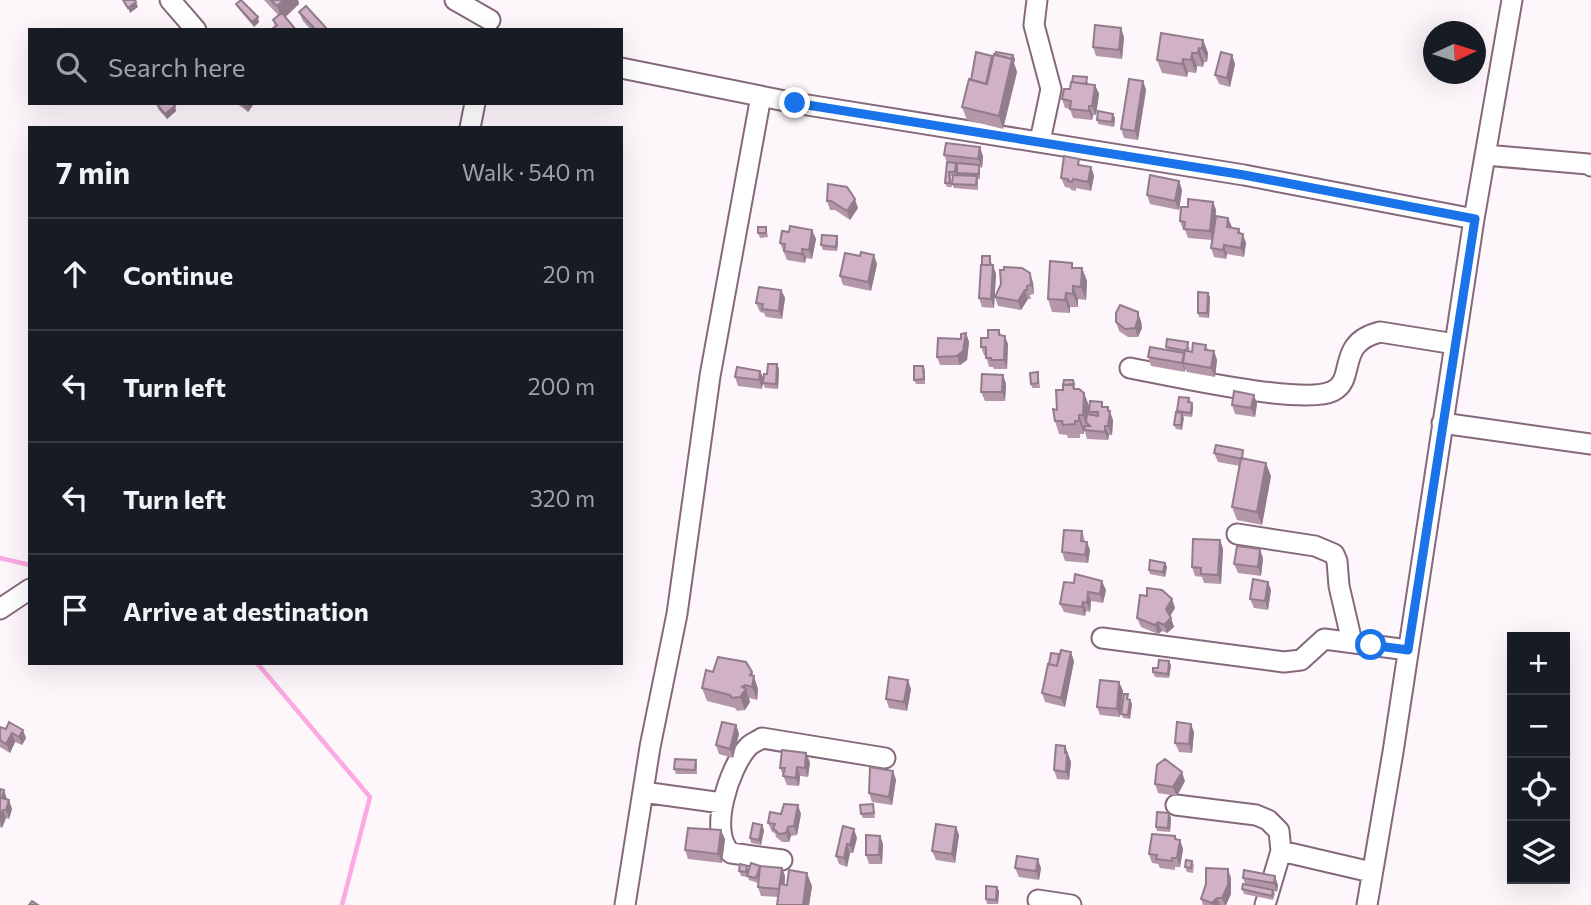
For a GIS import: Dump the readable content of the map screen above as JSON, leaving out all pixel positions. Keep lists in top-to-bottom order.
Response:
{
  "north": "right",
  "page": {
    "search": "Search here",
    "heading": ["7 min", "Walk · 540 m"],
    "list": [
      ["Continue", "20 m"],
      ["Turn left", "200 m"],
      ["Turn left", "320 m"],
      "Arrive at destination"
    ],
    "map_buttons": ["+", "−"]
  }
}
